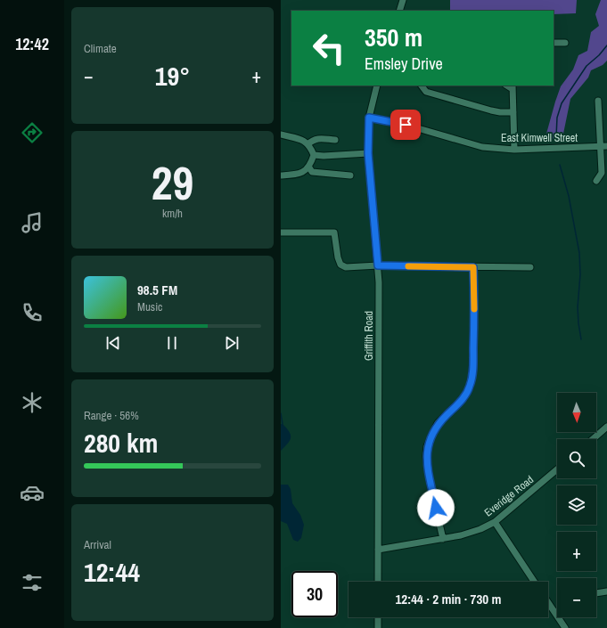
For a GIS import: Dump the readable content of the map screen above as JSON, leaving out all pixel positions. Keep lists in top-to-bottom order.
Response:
{
  "streets": {
    "street": ["East Kimwell Street", "Griffith Road", "Everidge Road"]
  },
  "crossings": [
    ["East Kimwell Street", "Griffith Road"],
    ["Griffith Road", "Everidge Road"]
  ],
  "north": "bottom",
  "page": {
    "tabs": "12:42",
    "tile": [
      "Climate",
      ["29", "km/h"],
      ["Range · 56%", "280 km"],
      ["Arrival", "12:44"]
    ],
    "turn": ["350 m", "Emsley Drive"],
    "heat": ["−", "19°", "+"],
    "song": ["98.5 FM", "Music"],
    "map_buttons": ["+", "−"],
    "limit": "30",
    "trip": "12:44 · 2 min · 730 m"
  }
}
